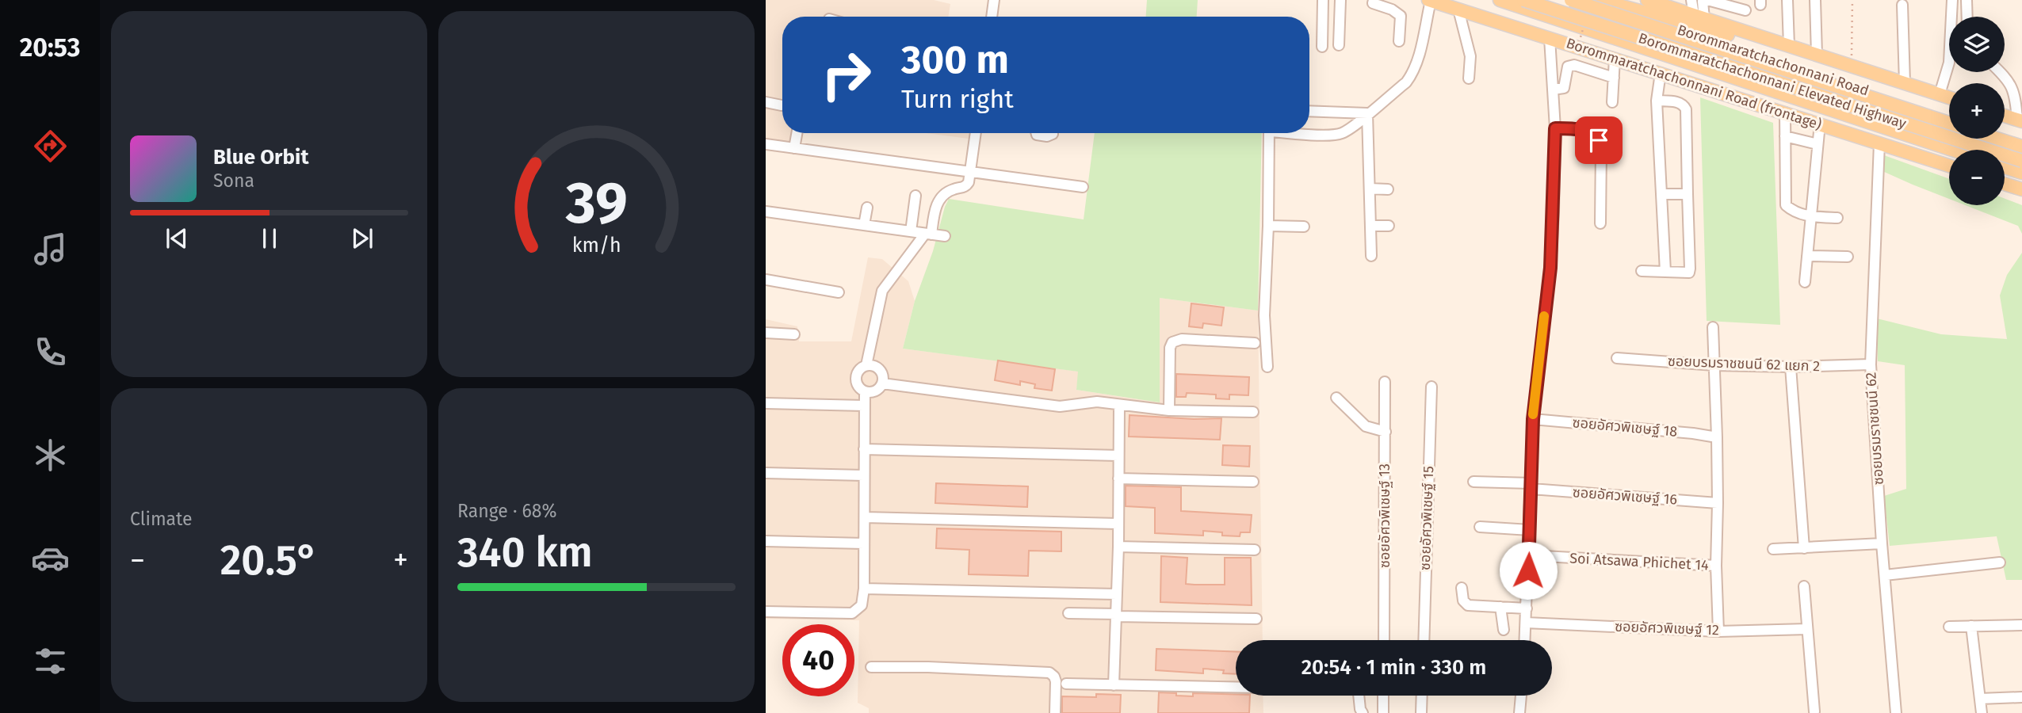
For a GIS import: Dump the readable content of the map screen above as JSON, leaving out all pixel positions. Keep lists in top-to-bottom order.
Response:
{
  "streets": {
    "main road": ["Borommaratchachonnani Road", "Borommaratchachonnani Elevated Highway", "Borommaratchachonnani Road (frontage)"],
    "street": [
      "ซอยบรมราชชนนี 62 แยก 2",
      "ซอยอัศวพิเชษฐ์ 18",
      "ซอยบรมราชชนนี 62",
      "ซอยอัศวพิเชษฐ์ 16",
      "ซอยอัศวพิเชษฐ์ 13",
      "ซอยอัศวพิเชษฐ์ 15",
      "Soi Atsawa Phichet 14",
      "ซอยอัศวพิเชษฐ์ 12"
    ]
  },
  "crossings": [
    ["Borommaratchachonnani Road (frontage)", "ซอยบรมราชชนนี 62"],
    ["ซอยบรมราชชนนี 62 แยก 2", "ซอยบรมราชชนนี 62"]
  ],
  "page": {
    "tabs": "20:53",
    "map_buttons": ["+", "−"],
    "turn": ["300 m", "Turn right"],
    "song": ["Blue Orbit", "Sona"],
    "tile": [
      "Climate",
      ["Range · 68%", "340 km"]
    ],
    "heat": ["−", "20.5°", "+"],
    "limit": "40",
    "trip": "20:54 · 1 min · 330 m",
    "gauge": ["39", "km/h"]
  }
}
